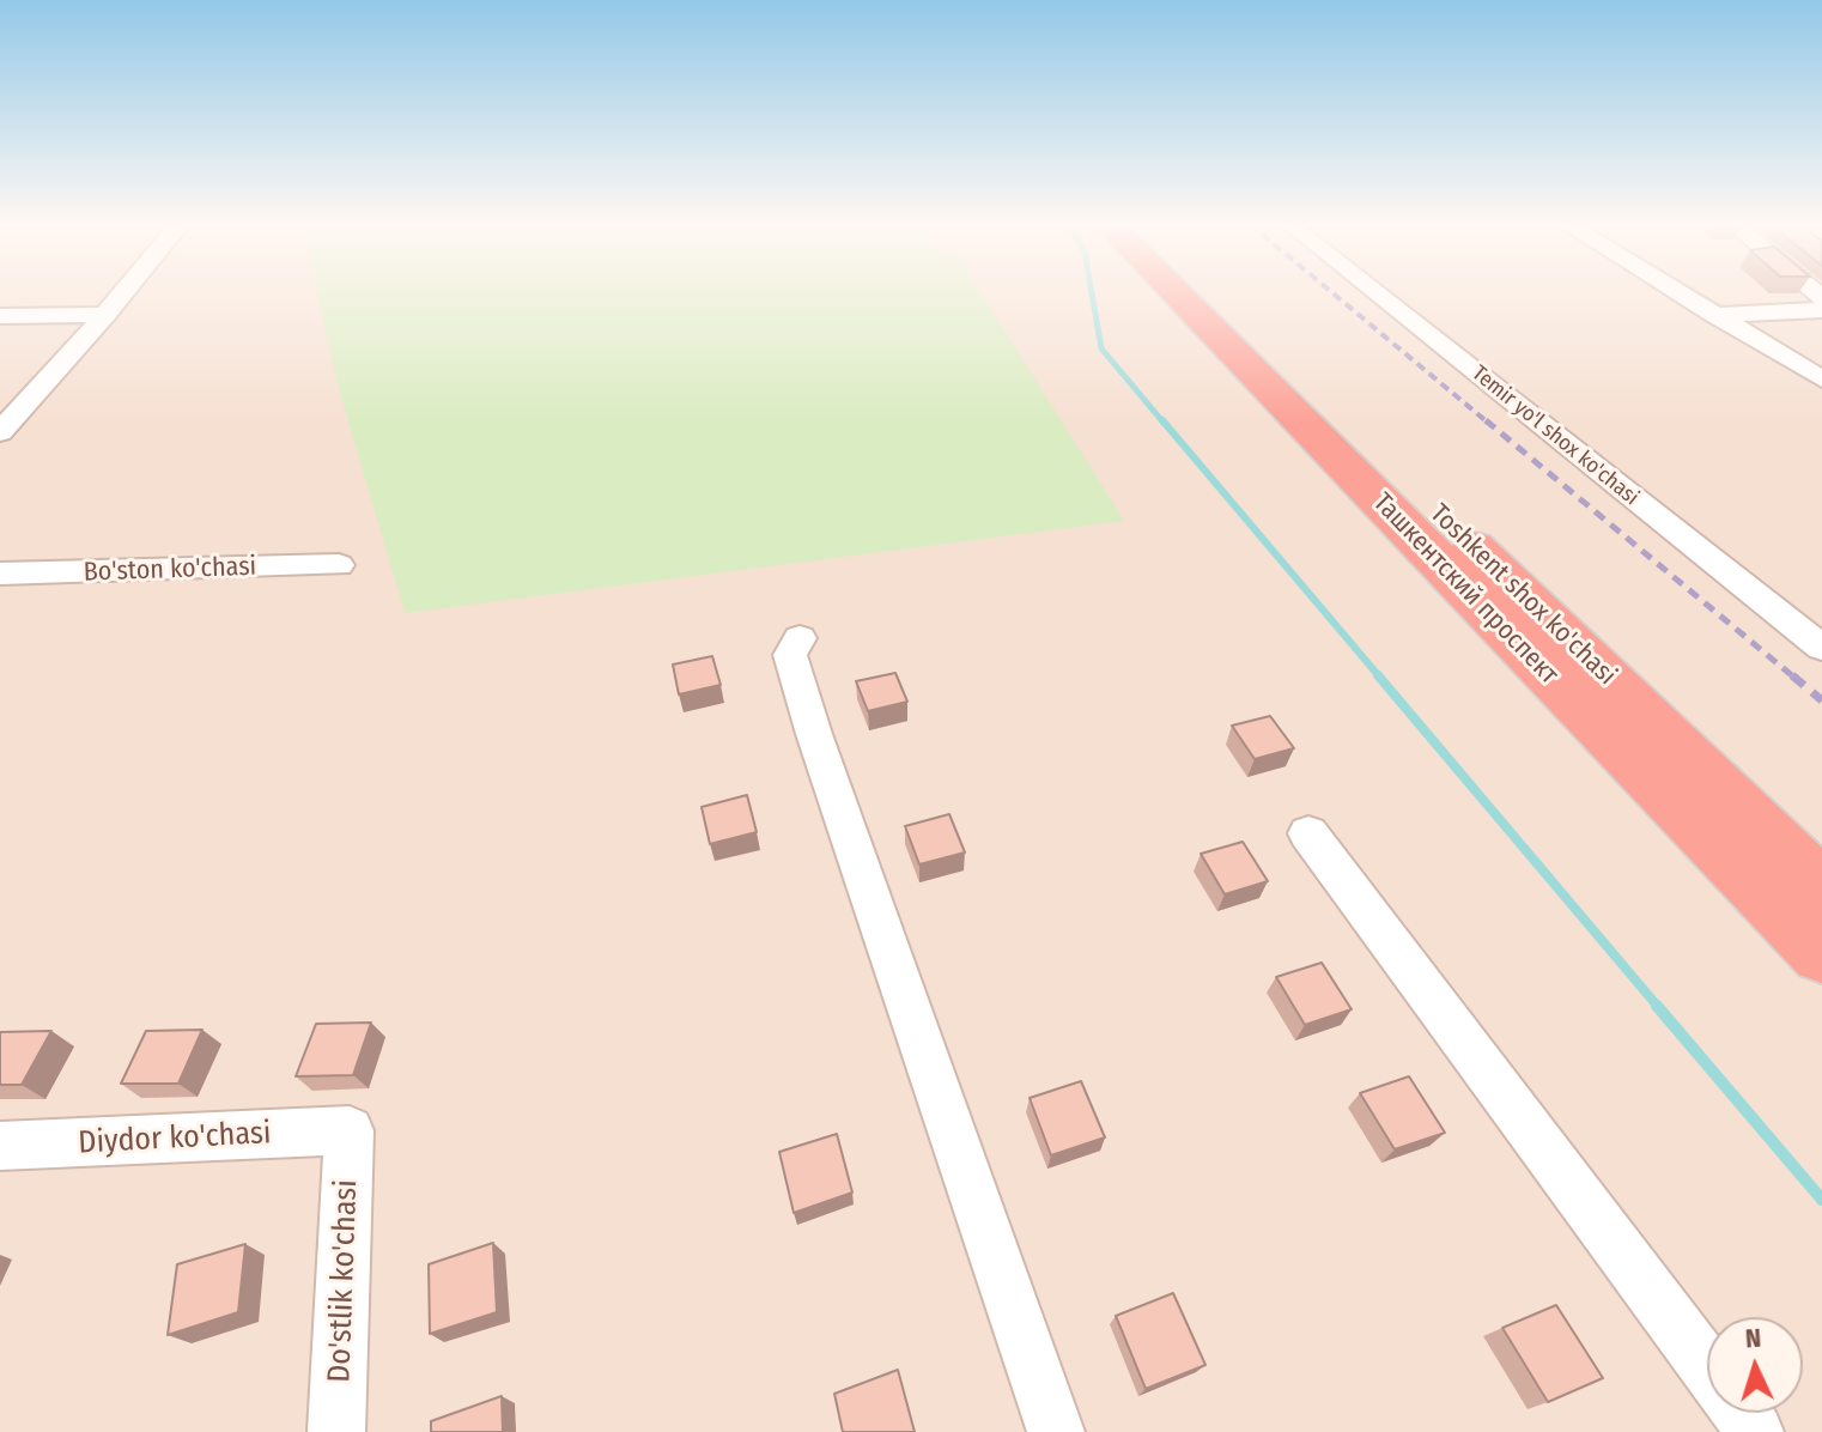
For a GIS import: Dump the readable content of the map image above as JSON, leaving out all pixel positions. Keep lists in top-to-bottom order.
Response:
{
  "streets": {
    "highway": ["Ташкентский проспект", "Toshkent shox ko'chasi"],
    "street": [
      "Temir yo'l shox ko'chasi",
      "Bo'ston ko'chasi",
      "Diydor ko'chasi",
      "Do'stlik ko'chasi"
    ]
  },
  "crossings": [
    ["Diydor ko'chasi", "Do'stlik ko'chasi"]
  ],
  "north": "top"
}
